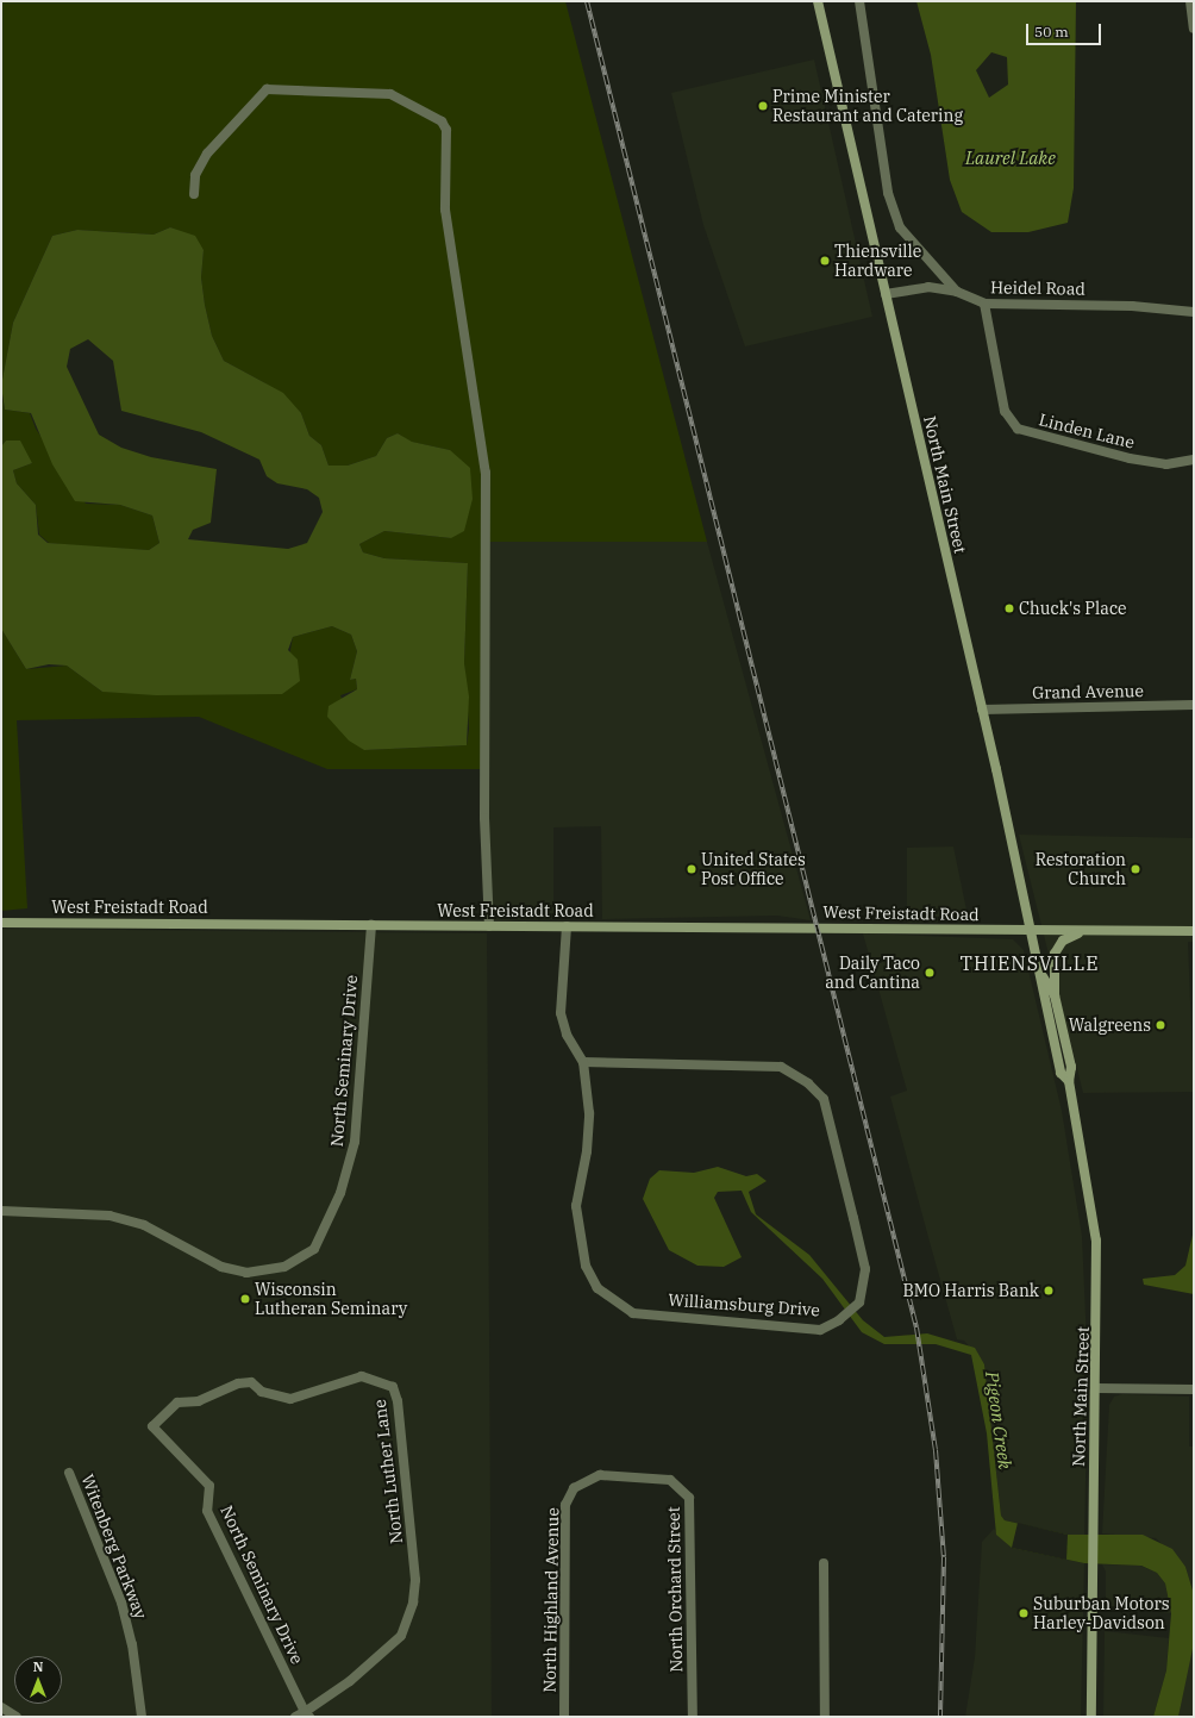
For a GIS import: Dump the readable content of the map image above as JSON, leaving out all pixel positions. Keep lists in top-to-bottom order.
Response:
{
  "streets": {
    "main road": ["North Main Street", "West Freistadt Road"],
    "street": [
      "Heidel Road",
      "Linden Lane",
      "Grand Avenue",
      "North Seminary Drive",
      "Williamsburg Drive",
      "North Luther Lane",
      "Witenberg Parkway",
      "North Orchard Street",
      "North Highland Avenue"
    ]
  },
  "crossings": [
    ["Heidel Road", "Linden Lane"],
    ["Heidel Road", "North Main Street"],
    ["North Main Street", "Grand Avenue"],
    ["North Main Street", "West Freistadt Road"],
    ["West Freistadt Road", "North Seminary Drive"],
    ["West Freistadt Road", "Williamsburg Drive"],
    ["North Seminary Drive", "North Luther Lane"],
    ["North Orchard Street", "North Highland Avenue"]
  ],
  "districts": ["THIENSVILLE"],
  "water": ["Laurel Lake", "Pigeon Creek"],
  "places": [
    "Prime Minister Restaurant and Catering",
    "Thiensville Hardware",
    "Chuck's Place",
    "United States Post Office",
    "Restoration Church",
    "Daily Taco and Cantina",
    "Walgreens",
    "BMO Harris Bank",
    "Wisconsin Lutheran Seminary",
    "Suburban Motors Harley-Davidson"
  ],
  "scale_bar": "50 m",
  "north": "top"
}
